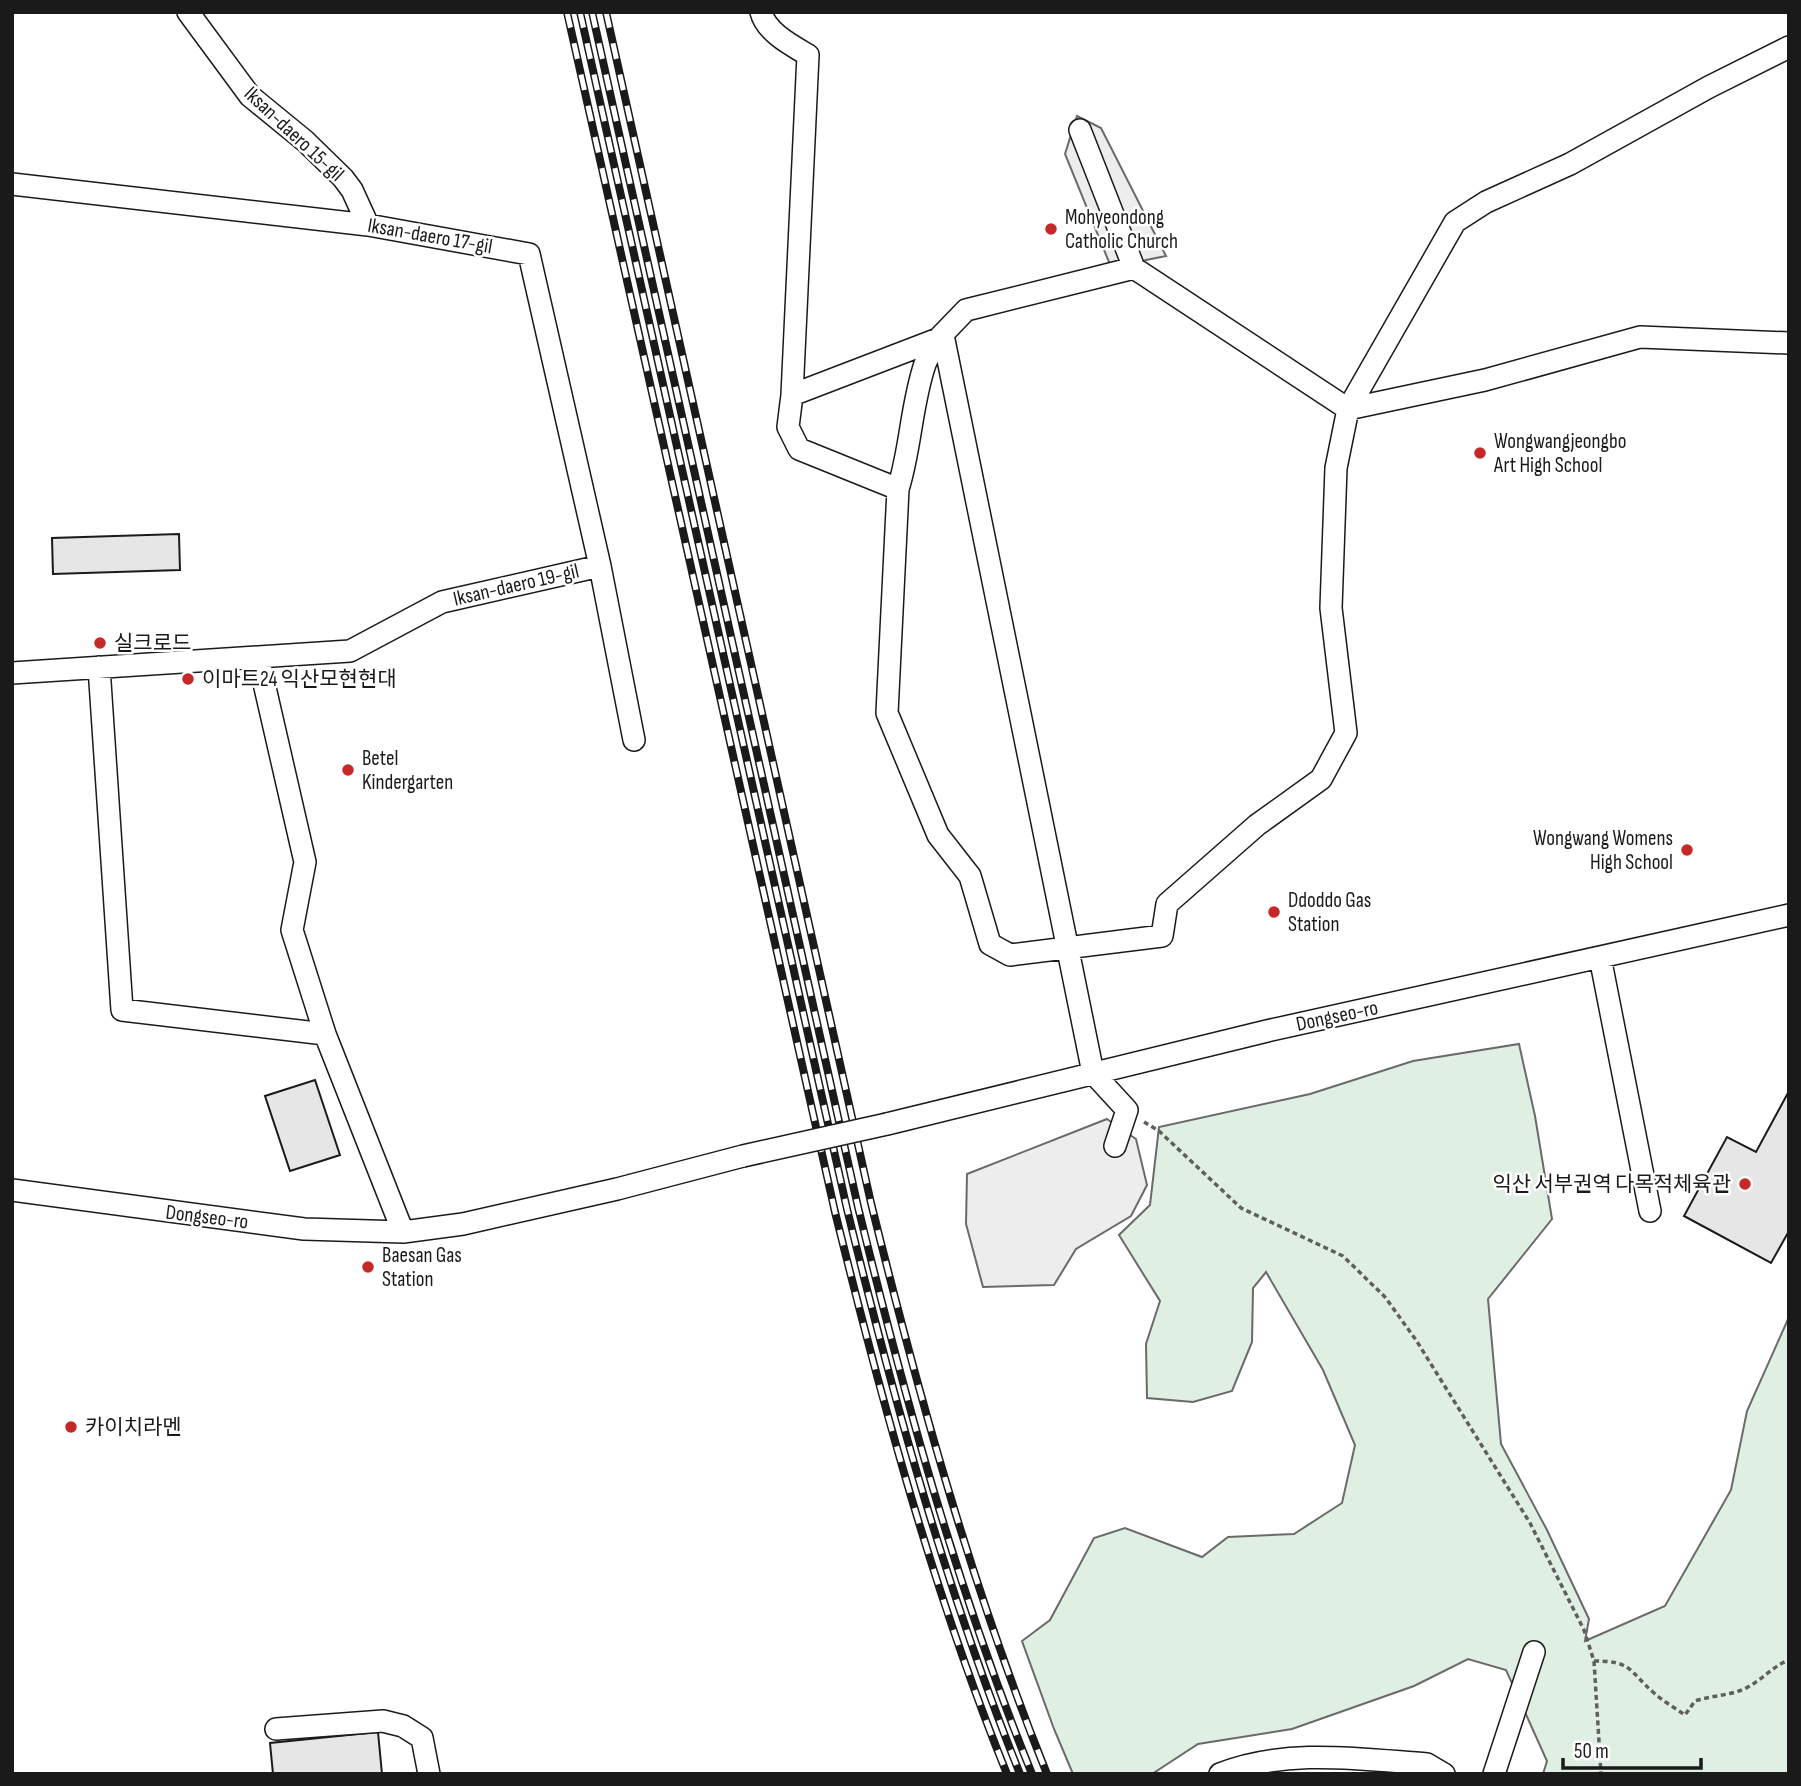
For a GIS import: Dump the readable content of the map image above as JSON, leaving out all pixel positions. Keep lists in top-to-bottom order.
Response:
{
  "streets": {
    "street": [
      "Iksan-daero 15-gil",
      "Iksan-daero 17-gil",
      "Iksan-daero 19-gil",
      "Dongseo-ro"
    ]
  },
  "crossings": [
    ["Iksan-daero 15-gil", "Iksan-daero 17-gil"],
    ["Iksan-daero 17-gil", "Iksan-daero 19-gil"]
  ],
  "places": [
    "Mohyeondong Catholic Church",
    "Wongwangjeongbo Art High School",
    "실크로드",
    "이마트24 익산모현현대",
    "Betel Kindergarten",
    "Wongwang Womens High School",
    "Ddoddo Gas Station",
    "익산 서부권역 다목적체육관",
    "Baesan Gas Station",
    "카이치라멘"
  ],
  "scale_bar": "50 m"
}
